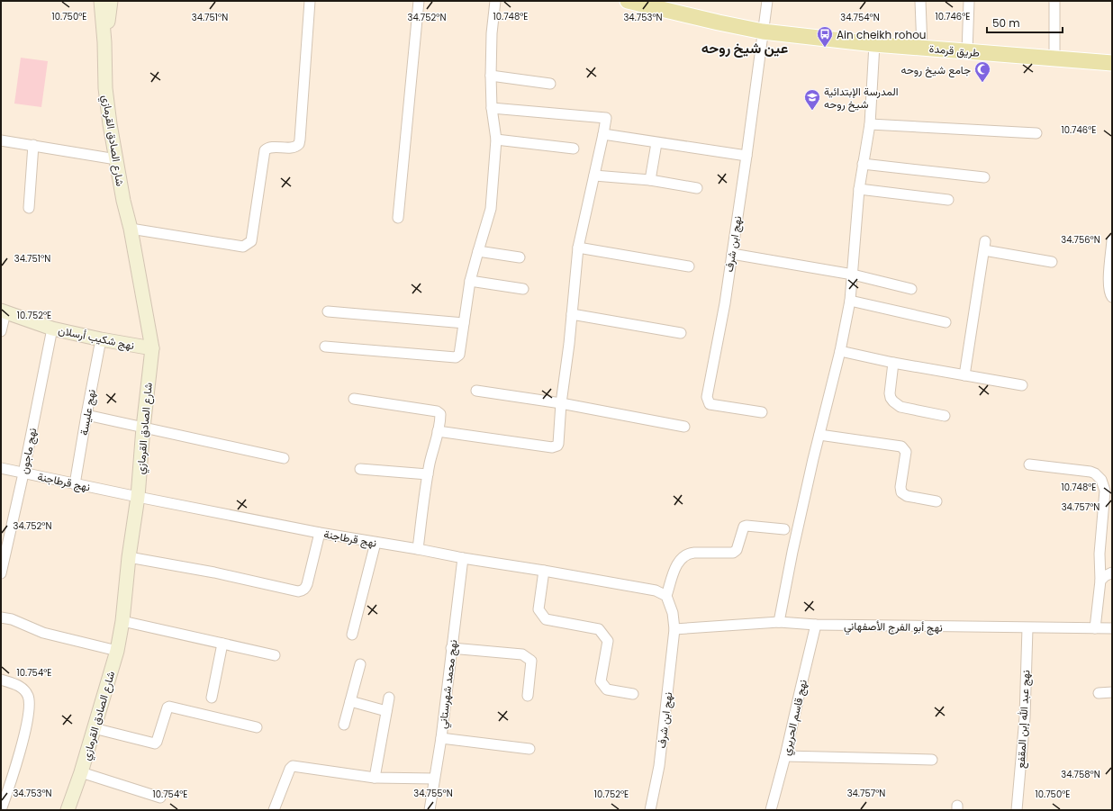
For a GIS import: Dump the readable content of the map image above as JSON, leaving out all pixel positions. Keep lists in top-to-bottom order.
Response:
{
  "streets": {
    "main road": ["طريق قرمدة", "شارع الصادق القرمازي", "نهج شكيب أرسلان"],
    "street": [
      "نهج ابن شرف",
      "نهج عليسة",
      "نهج ماجون",
      "نهج قرطاجنة",
      "نهج أبو الفرج الأصفهاني",
      "نهج محمد شهرستاني",
      "نهج قاسم الحريري",
      "نهج عبد الله إبن المقفع"
    ]
  },
  "crossings": [
    ["طريق قرمدة", "نهج ابن شرف"],
    ["شارع الصادق القرمازي", "نهج شكيب أرسلان"],
    ["شارع الصادق القرمازي", "نهج قرطاجنة"],
    ["نهج ابن شرف", "نهج أبو الفرج الأصفهاني"],
    ["نهج شكيب أرسلان", "نهج عليسة"],
    ["نهج شكيب أرسلان", "نهج ماجون"],
    ["نهج عليسة", "نهج قرطاجنة"],
    ["نهج ماجون", "نهج قرطاجنة"],
    ["نهج قرطاجنة", "نهج محمد شهرستاني"],
    ["نهج أبو الفرج الأصفهاني", "نهج قاسم الحريري"],
    ["نهج أبو الفرج الأصفهاني", "نهج عبد الله إبن المقفع"]
  ],
  "districts": ["عين شيخ روحه"],
  "places": {
    "bus stop": ["Ain cheikh rohou"],
    "mosque": ["جامع شيخ روحه"],
    "school or university": ["المدرسة الإبتدائية شيخ روحه"]
  },
  "scale_bar": "50 m",
  "coordinates": [
    "10.750°E",
    "10.748°E",
    "10.746°E",
    "34.753°N",
    "34.751°N",
    "34.752°N",
    "34.754°N",
    "34.756°N",
    "10.752°E",
    "34.757°N",
    "10.754°E",
    "34.758°N",
    "34.755°N"
  ]
}
